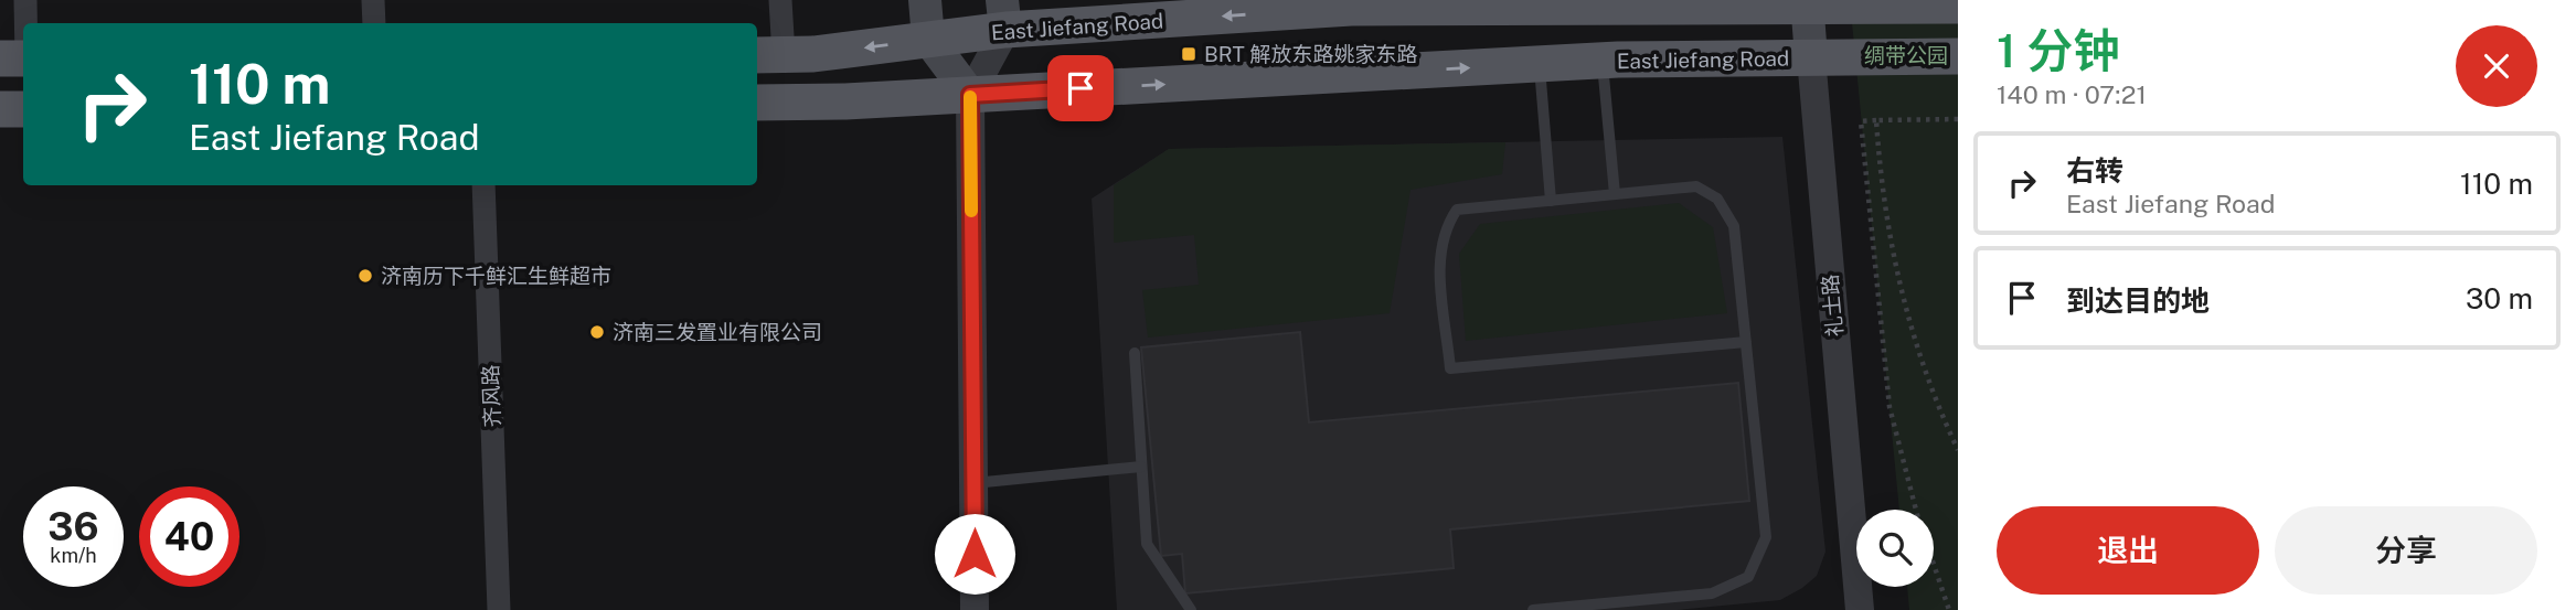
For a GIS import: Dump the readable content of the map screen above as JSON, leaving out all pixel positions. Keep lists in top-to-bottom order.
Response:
{
  "streets": {
    "main road": ["East Jiefang Road", "礼士路"],
    "street": ["齐风路"]
  },
  "crossings": [
    ["East Jiefang Road", "礼士路"]
  ],
  "parks": ["绸带公园"],
  "places": {
    "transit": ["BRT 解放东路姚家东路"],
    "other": ["济南历下千鲜汇生鲜超市", "济南三发置业有限公司"]
  },
  "page": {
    "heading": ["1 分钟", "140 m · 07:21"],
    "turn": ["110 m", "East Jiefang Road"],
    "list": [
      {
        "name": "右转",
        "note": "East Jiefang Road",
        "value": "110 m"
      },
      {
        "name": "到达目的地",
        "value": "30 m"
      }
    ],
    "speed": "36 km/h",
    "limit": "40",
    "buttons": ["退出", "分享"]
  }
}
